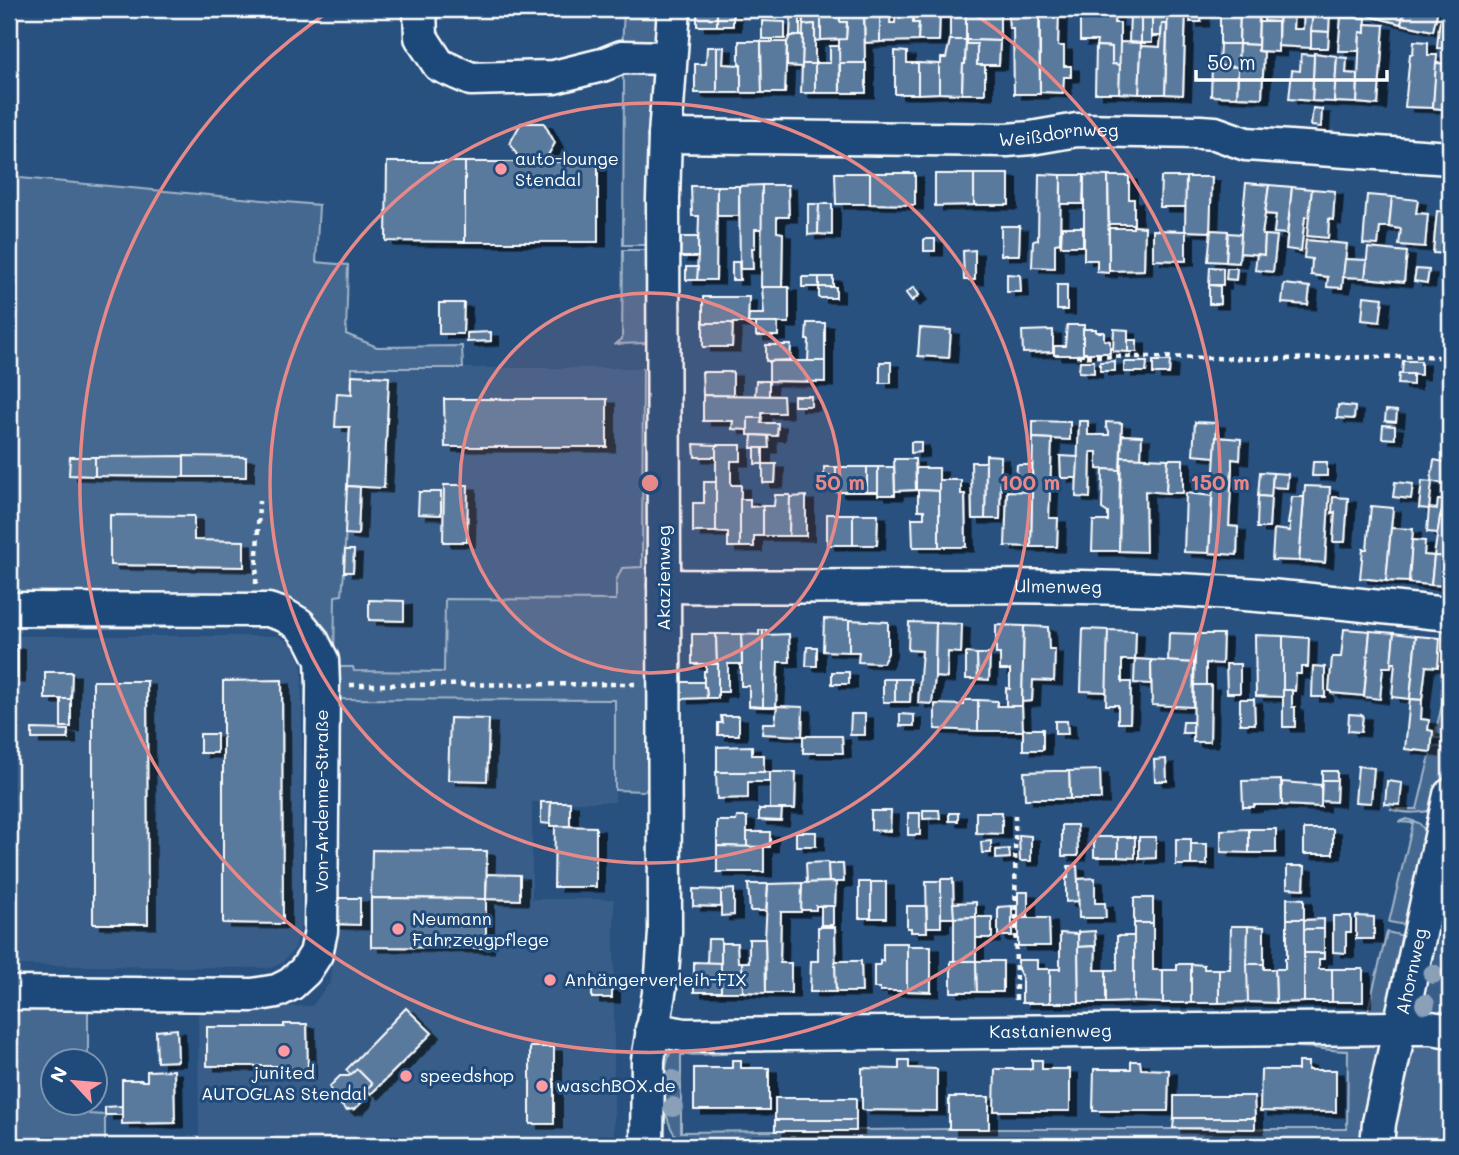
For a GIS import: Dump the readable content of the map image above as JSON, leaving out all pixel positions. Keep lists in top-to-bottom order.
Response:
{
  "streets": {
    "street": [
      "Weißdornweg",
      "Akazienweg",
      "Ulmenweg",
      "Von-Ardenne-Straße",
      "Ahornweg",
      "Kastanienweg"
    ]
  },
  "crossings": [
    ["Weißdornweg", "Akazienweg"],
    ["Akazienweg", "Ulmenweg"],
    ["Akazienweg", "Kastanienweg"],
    ["Ahornweg", "Kastanienweg"]
  ],
  "places": [
    "auto-lounge Stendal",
    "Neumann Fahrzeugpflege",
    "Anhängerverleih-FIX",
    "junited AUTOGLAS Stendal",
    "speedshop",
    "waschBOX.de"
  ],
  "scale_bar": "50 m",
  "north": "top left",
  "rings": ["50 m", "100 m", "150 m"]
}
